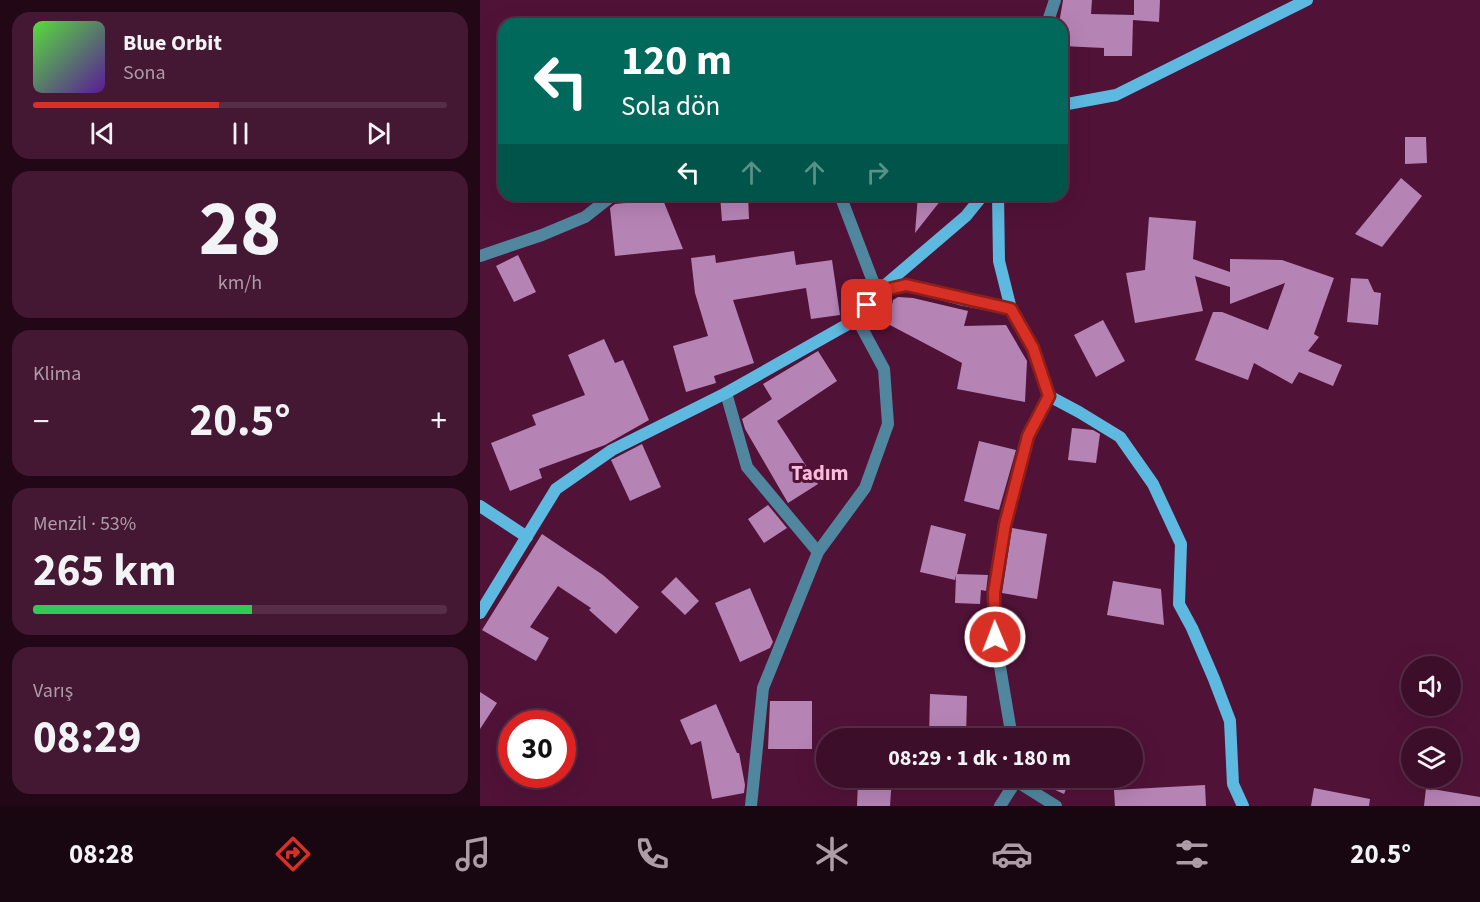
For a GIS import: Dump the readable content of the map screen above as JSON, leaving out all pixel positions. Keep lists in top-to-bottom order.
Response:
{
  "districts": ["Tadım"],
  "page": {
    "turn": ["120 m", "Sola dön"],
    "song": ["Blue Orbit", "Sona"],
    "tile": [
      ["28", "km/h"],
      "Klima",
      ["Menzil · 53%", "265 km"],
      ["Varış", "08:29"]
    ],
    "heat": ["−", "20.5°", "+"],
    "limit": "30",
    "trip": "08:29 · 1 dk · 180 m",
    "tabs": ["08:28", "20.5°"]
  }
}
